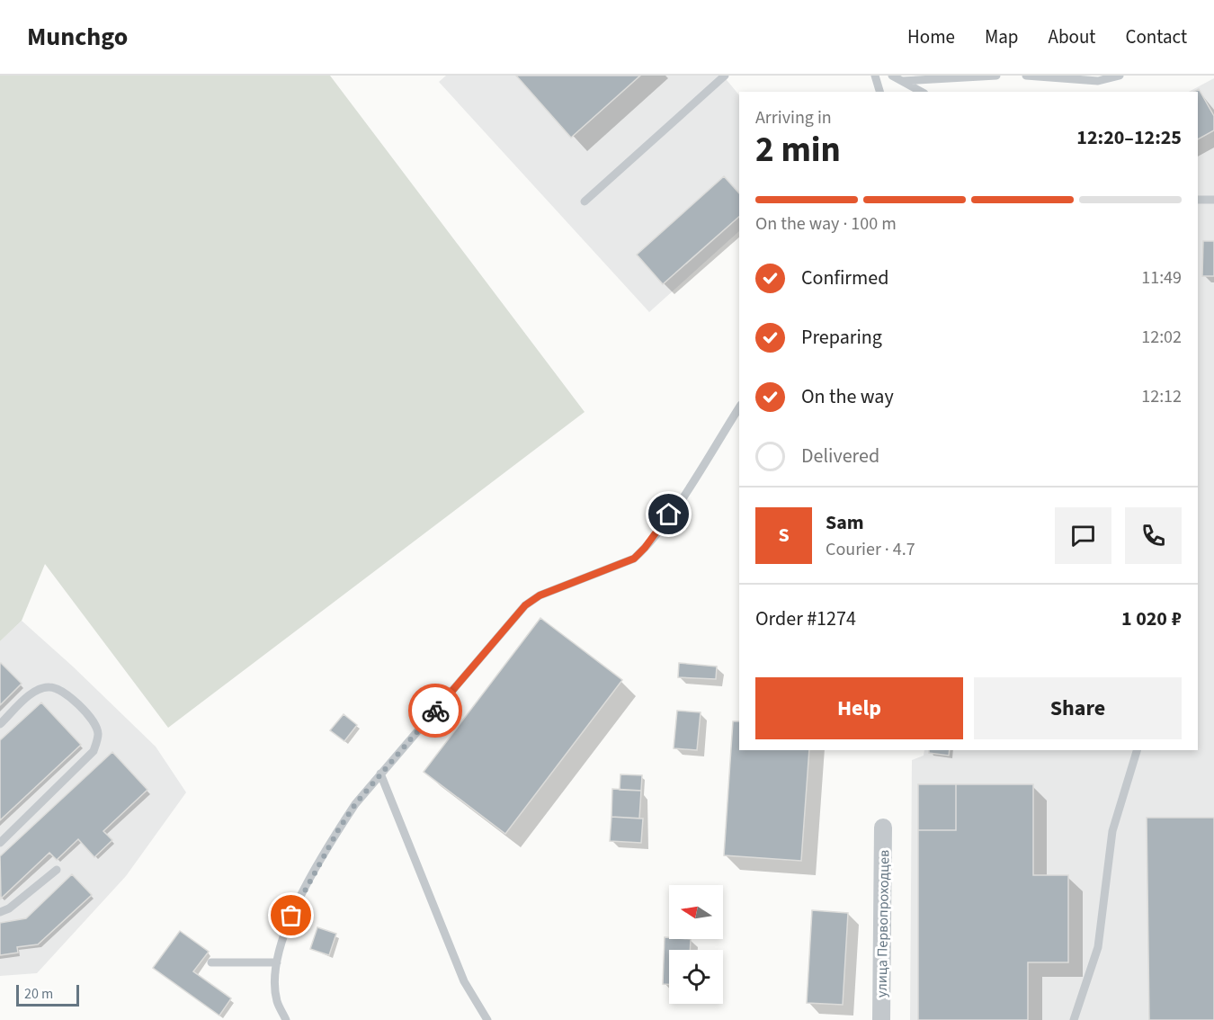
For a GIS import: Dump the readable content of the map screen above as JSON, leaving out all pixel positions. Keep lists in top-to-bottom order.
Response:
{
  "streets": {
    "street": ["улица Первопроходцев"]
  },
  "scale_bar": "20 m",
  "north": "left",
  "page": {
    "header": "Munchgo",
    "nav": [
      "Home",
      "Map",
      "About",
      "Contact"
    ],
    "heading": ["2 min", "Arriving in", "12:20–12:25"],
    "panel": [
      "Sam",
      "Courier · 4.7",
      "Order #1274",
      "1 020 ₽"
    ],
    "bar": "On the way · 100 m",
    "list": [
      ["Confirmed", "11:49"],
      ["Preparing", "12:02"],
      ["On the way", "12:12"],
      "Delivered"
    ],
    "round": "S",
    "buttons": ["Help", "Share"],
    "scale": "20 m"
  }
}
